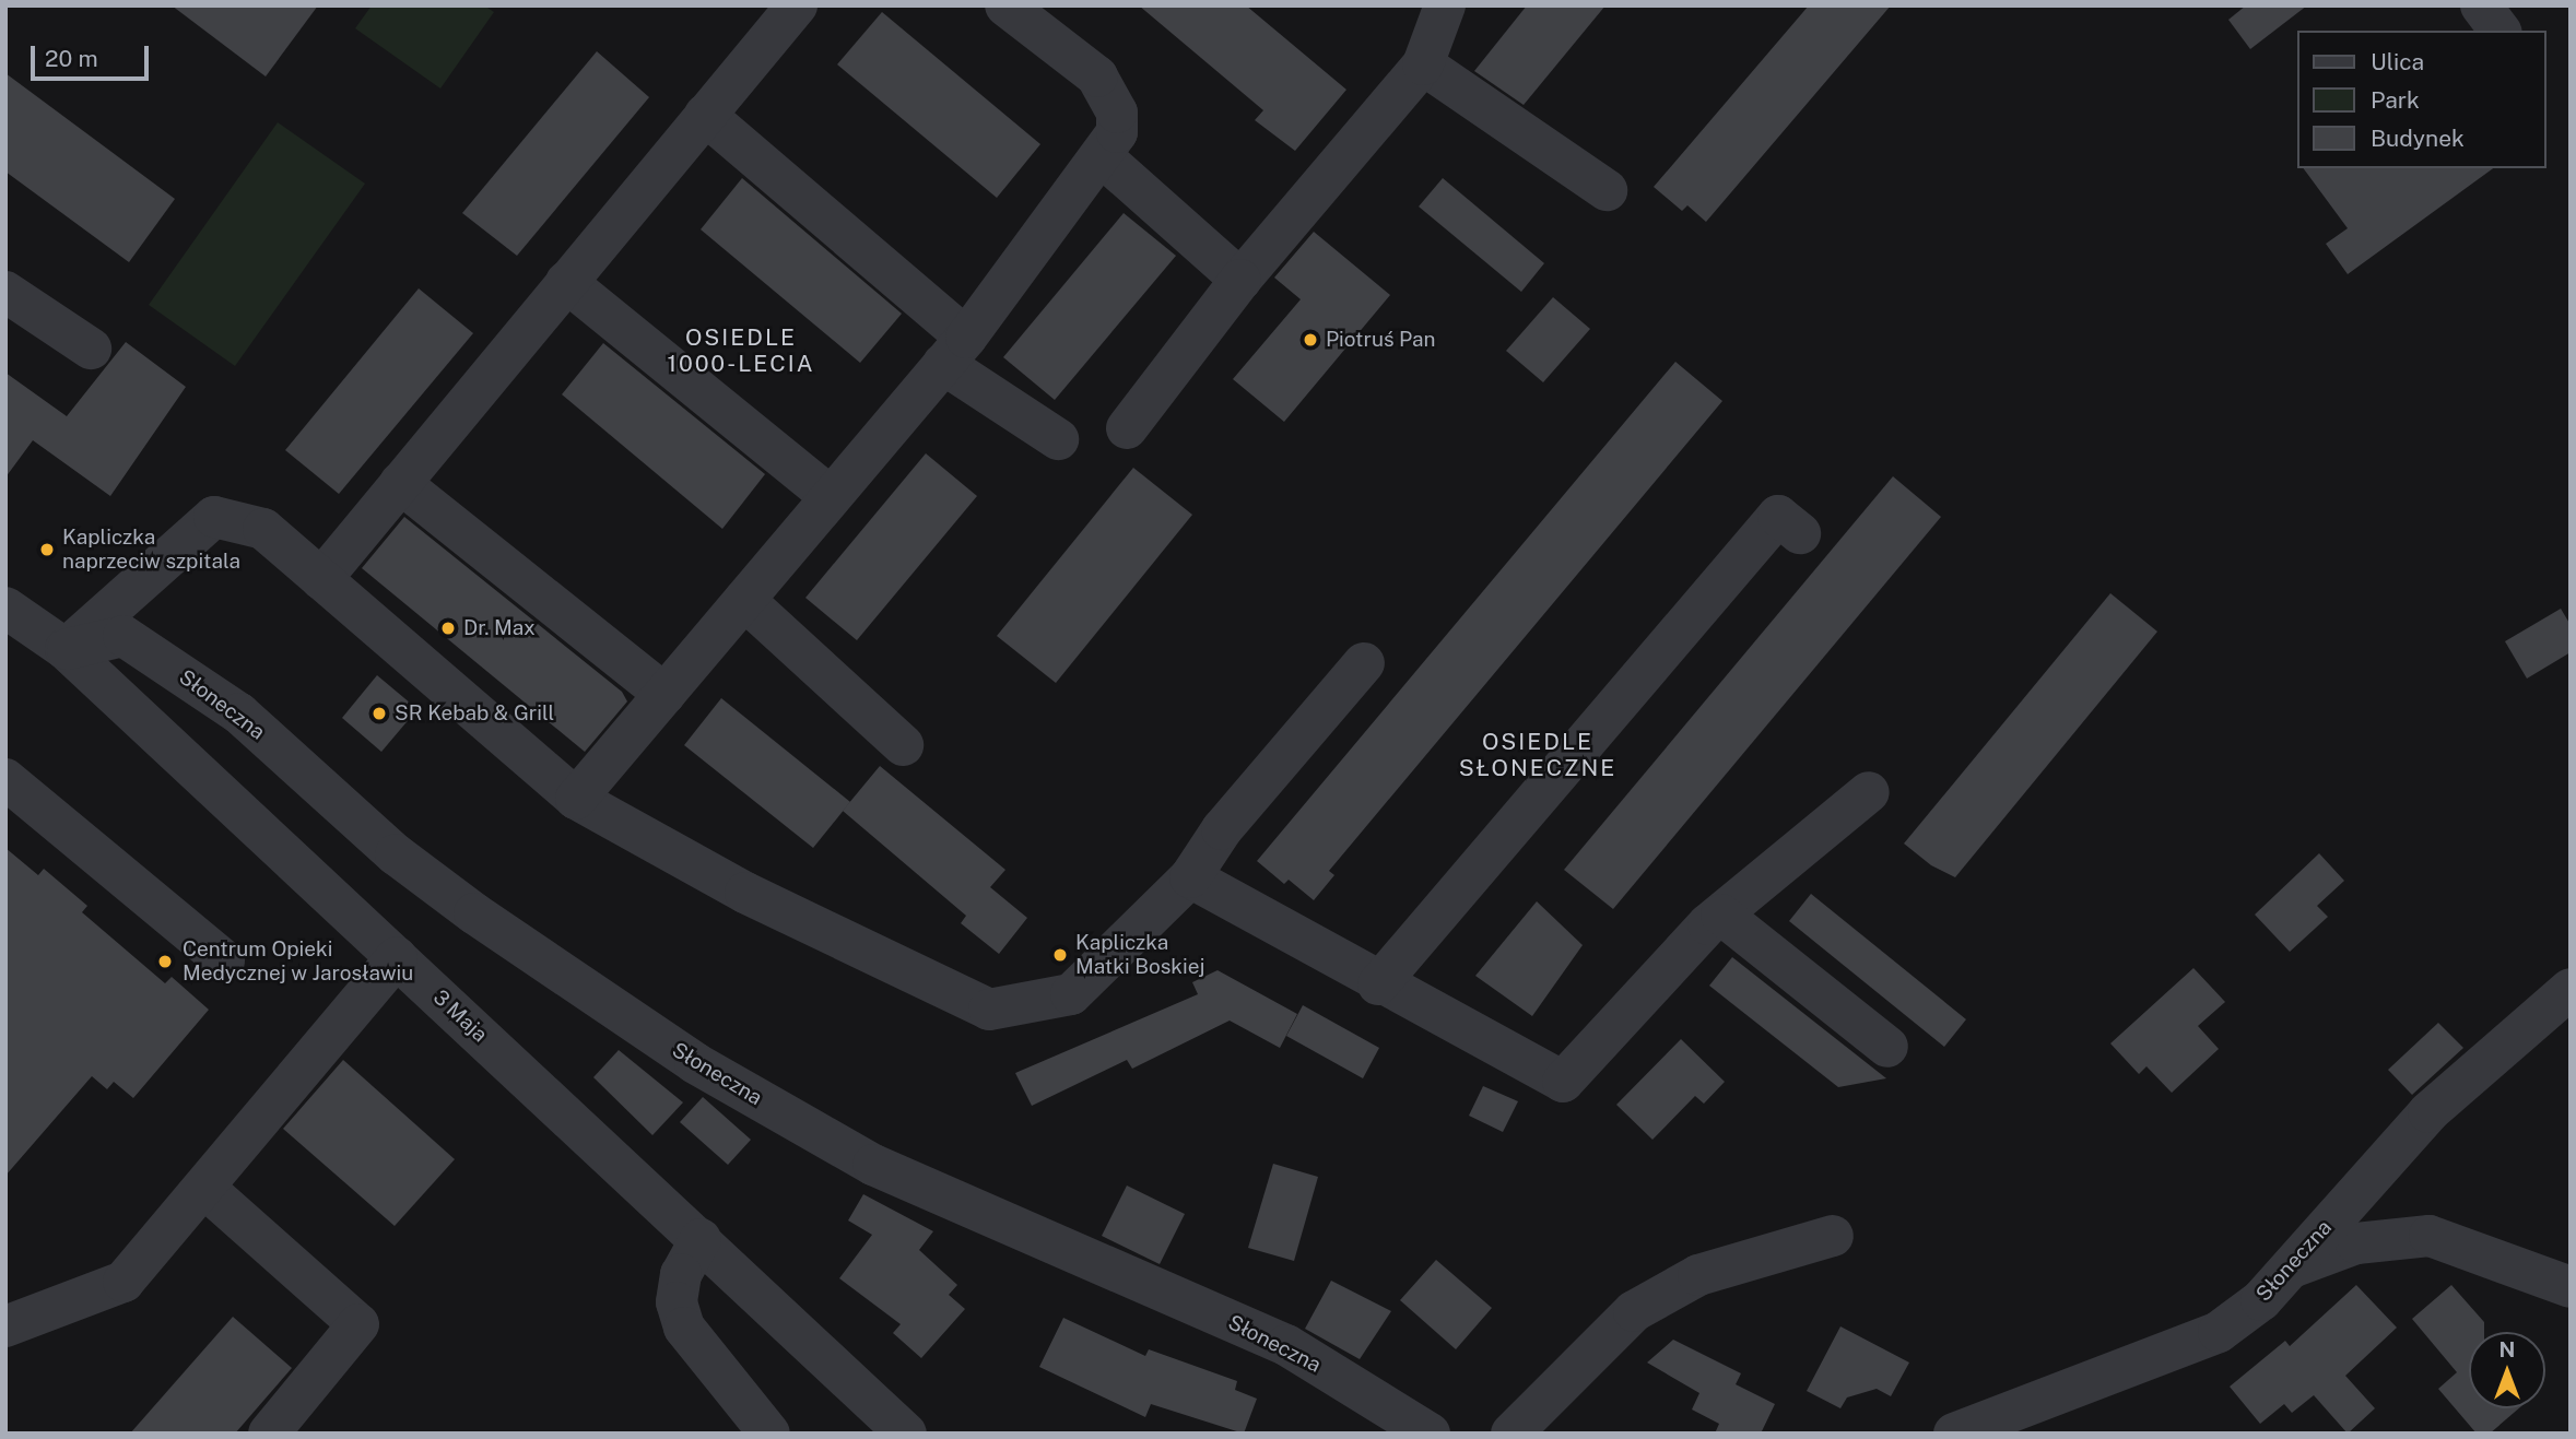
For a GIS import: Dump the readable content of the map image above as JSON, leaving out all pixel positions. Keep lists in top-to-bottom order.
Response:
{
  "streets": {
    "street": ["Słoneczna", "3 Maja"]
  },
  "crossings": [
    ["Słoneczna", "3 Maja"]
  ],
  "districts": ["OSIEDLE 1000-LECIA", "OSIEDLE SŁONECZNE"],
  "places": [
    "Piotruś Pan",
    "Kapliczka naprzeciw szpitala",
    "Dr. Max",
    "SR Kebab & Grill",
    "Kapliczka Matki Boskiej",
    "Centrum Opieki Medycznej w Jarosławiu"
  ],
  "legend": ["Ulica", "Park", "Budynek"],
  "scale_bar": "20 m",
  "north": "top"
}
